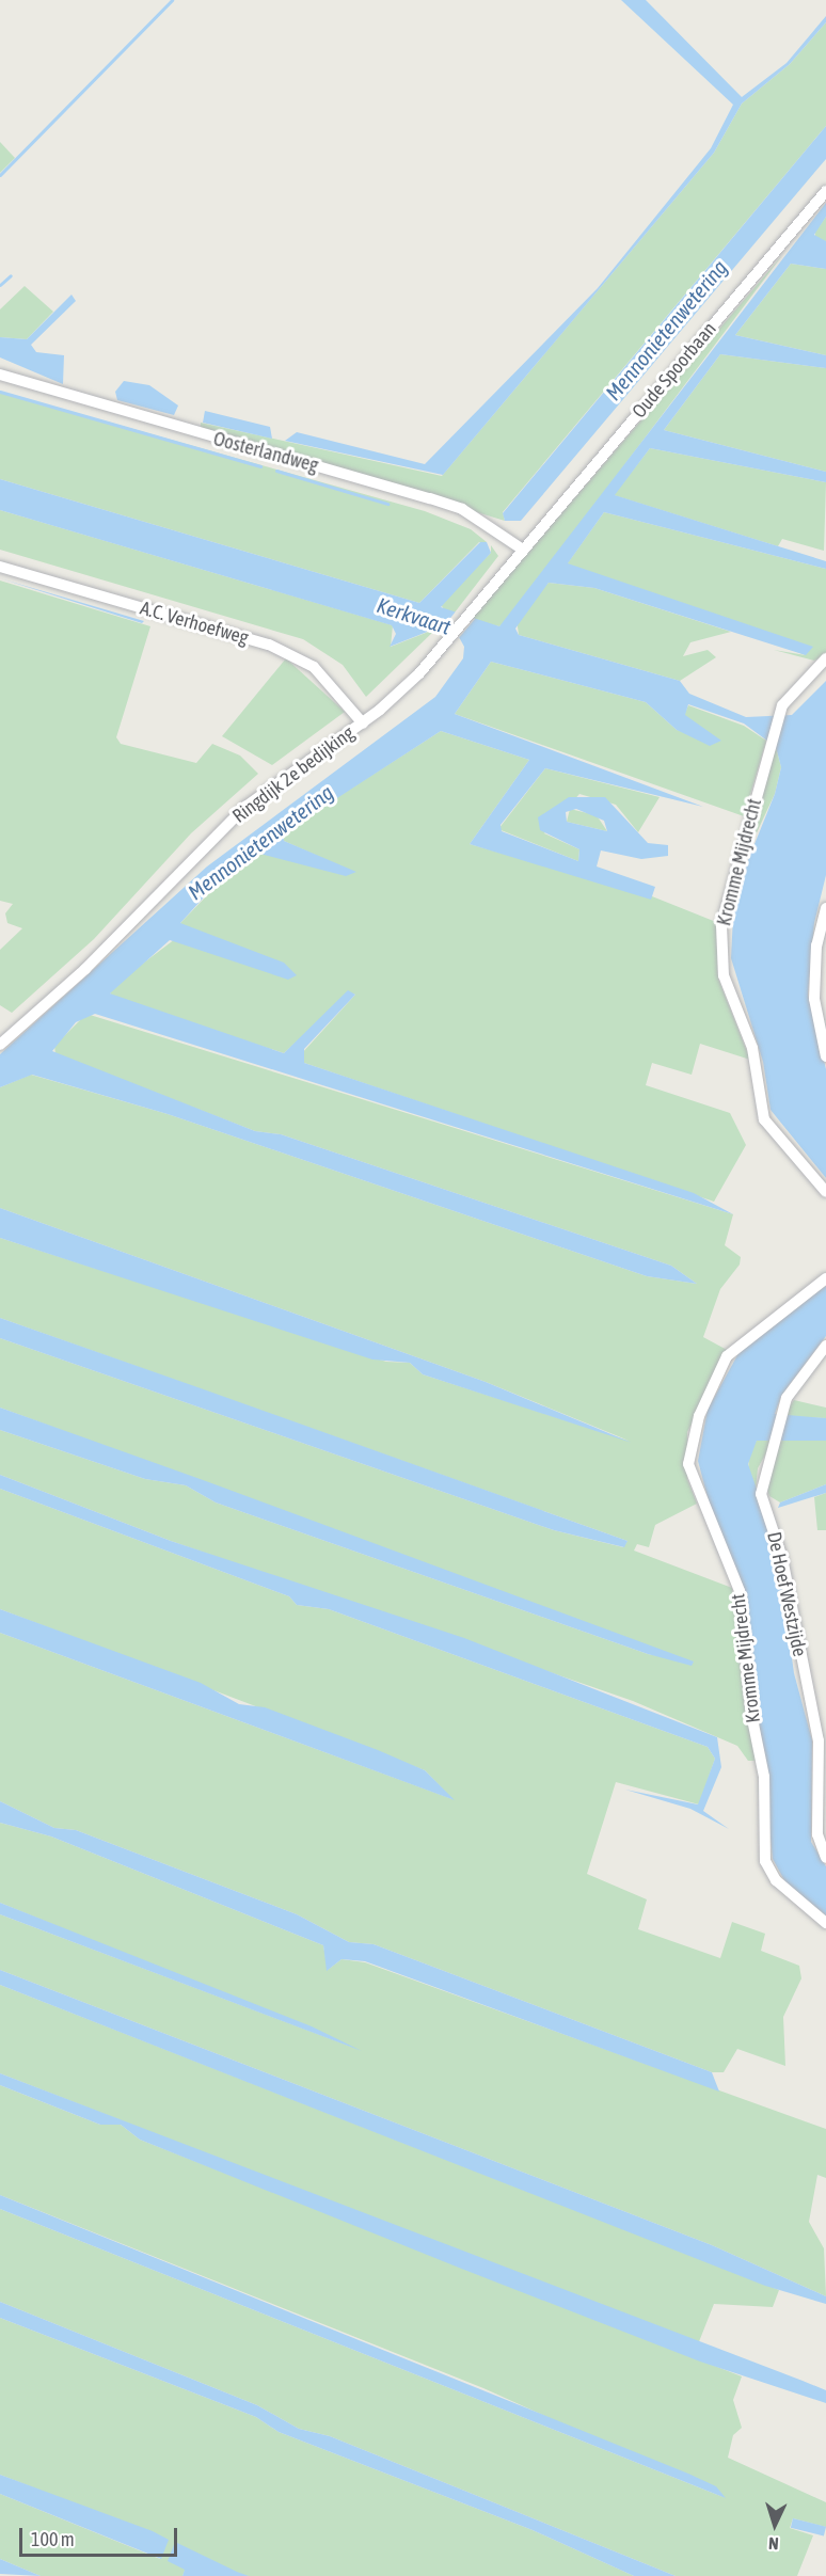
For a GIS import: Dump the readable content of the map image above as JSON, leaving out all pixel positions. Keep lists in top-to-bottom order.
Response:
{
  "streets": {
    "street": [
      "Oude Spoorbaan",
      "Oosterlandweg",
      "A.C. Verhoefweg",
      "Ringdijk 2e bedijking",
      "Kromme Mijdrecht",
      "De Hoef Westzijde"
    ]
  },
  "crossings": [
    ["Oude Spoorbaan", "Oosterlandweg"],
    ["Oude Spoorbaan", "Ringdijk 2e bedijking"],
    ["Oosterlandweg", "Ringdijk 2e bedijking"],
    ["A.C. Verhoefweg", "Ringdijk 2e bedijking"]
  ],
  "water": ["Mennonietenwetering", "Kerkvaart"],
  "scale_bar": "100 m",
  "north": "bottom"
}
